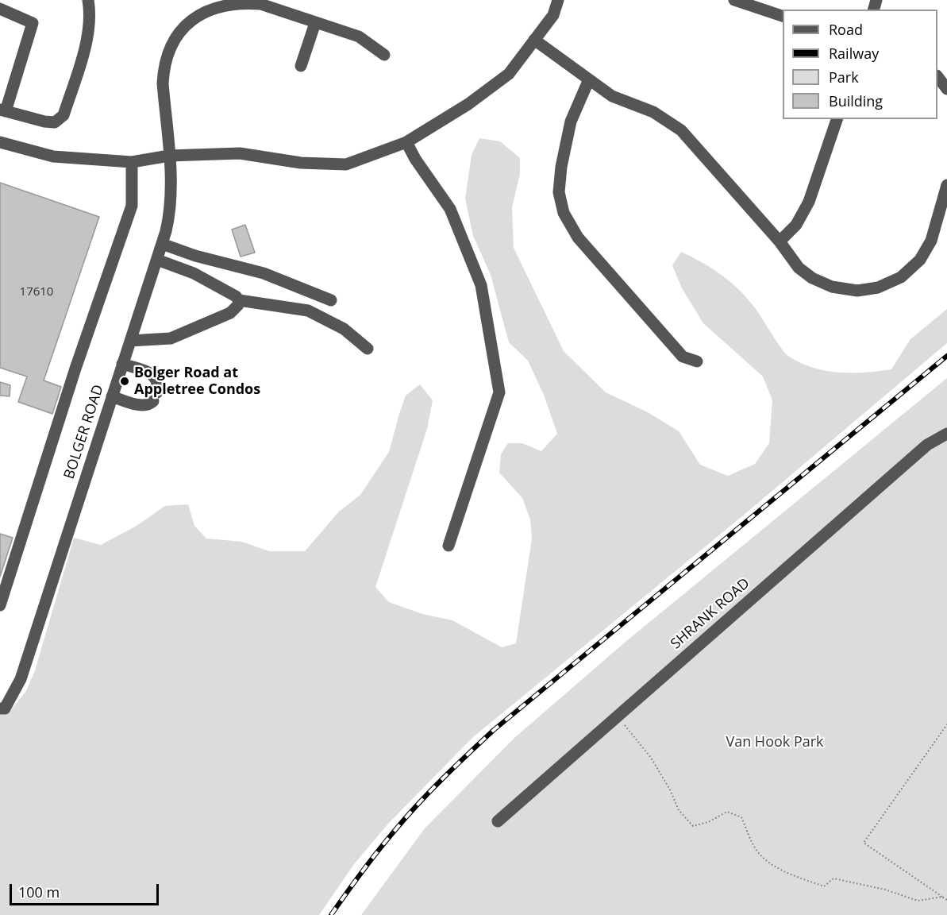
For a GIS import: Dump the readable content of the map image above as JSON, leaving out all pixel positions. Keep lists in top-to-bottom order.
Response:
{
  "streets": {
    "street": ["BOLGER ROAD", "SHRANK ROAD"]
  },
  "parks": ["Van Hook Park"],
  "places": ["Bolger Road at Appletree Condos"],
  "house_numbers": ["17610"],
  "legend": [
    "Road",
    "Railway",
    "Park",
    "Building"
  ],
  "scale_bar": "100 m"
}
